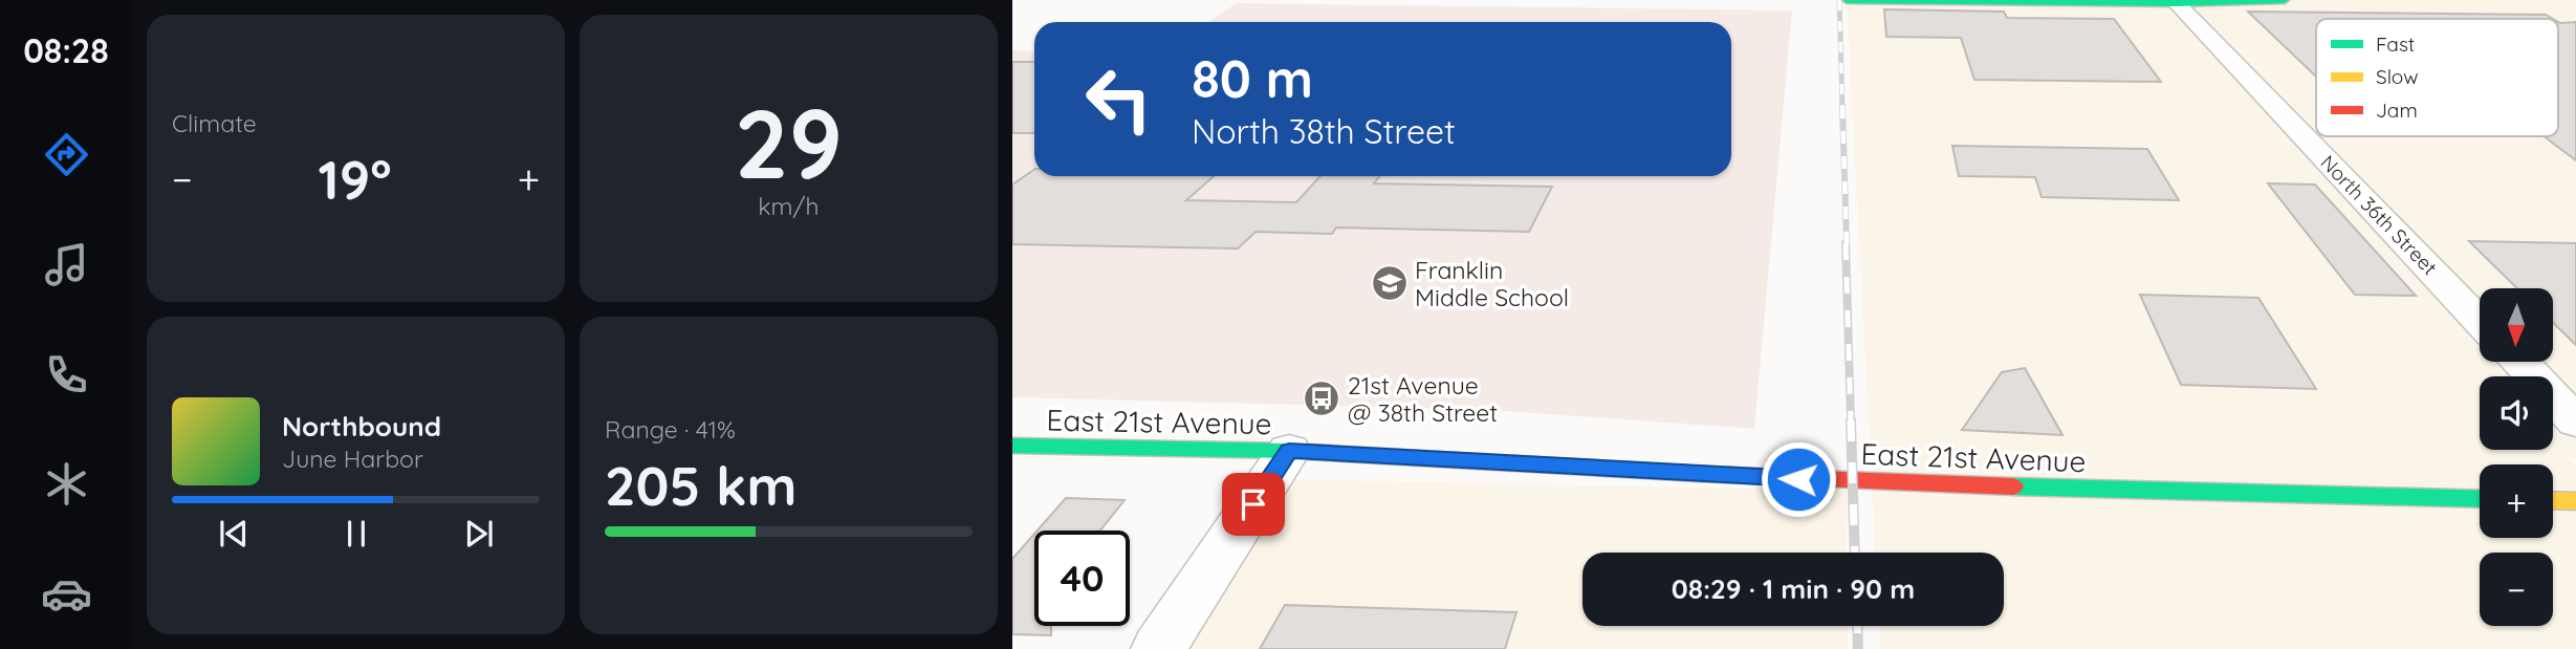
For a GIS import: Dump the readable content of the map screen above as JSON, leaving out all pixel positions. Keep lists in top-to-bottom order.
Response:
{
  "streets": {
    "street": ["North 36th Street", "East 21st Avenue"]
  },
  "places": {
    "school or university": ["Franklin Middle School"],
    "bus stop": ["21st Avenue @ 38th Street"]
  },
  "legend": ["Fast", "Slow", "Jam"],
  "north": "bottom",
  "page": {
    "tabs": "08:28",
    "tile": [
      "Climate",
      ["29", "km/h"],
      ["Range · 41%", "205 km"]
    ],
    "turn": ["80 m", "North 38th Street"],
    "heat": ["−", "19°", "+"],
    "map_buttons": ["+", "−"],
    "song": ["Northbound", "June Harbor"],
    "limit": "40",
    "trip": "08:29 · 1 min · 90 m"
  }
}
